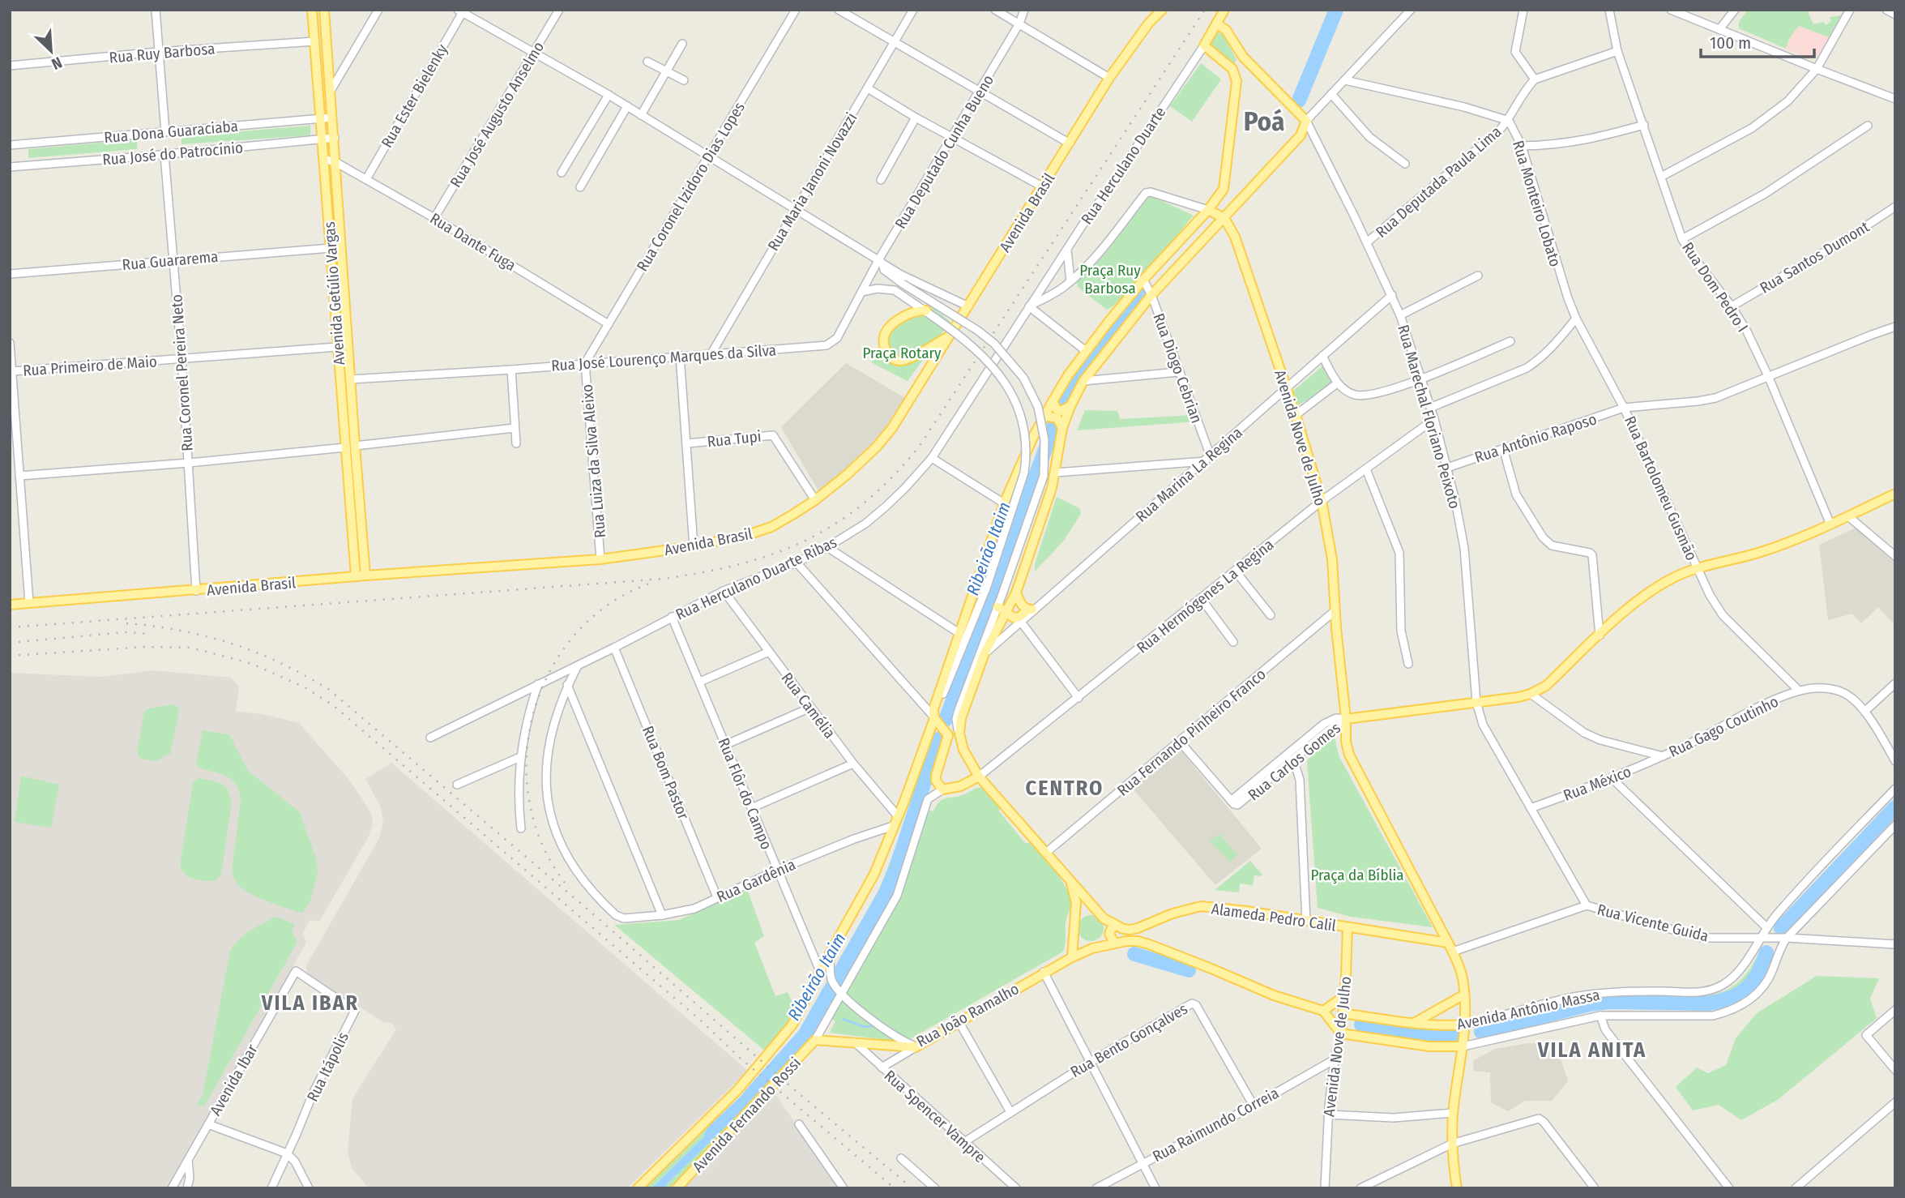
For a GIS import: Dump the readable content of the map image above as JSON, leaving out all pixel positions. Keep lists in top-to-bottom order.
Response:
{
  "streets": {
    "main road": [
      "Rua Herculano Duarte",
      "Avenida Brasil",
      "Avenida Getúlio Vargas",
      "Rua Marechal Floriano Peixoto",
      "Avenida Nove de Julho",
      "Alameda Pedro Calil",
      "Avenida Antônio Massa",
      "Rua João Ramalho",
      "Avenida Fernando Rossi"
    ],
    "street": [
      "Rua Ruy Barbosa",
      "Rua Ester Bielenky",
      "Rua José Augusto Anselmo",
      "Rua Dona Guaraciaba",
      "Rua Deputado Cunha Bueno",
      "Rua José do Patrocínio",
      "Rua Maria Janoni Novazzi",
      "Rua Deputada Paula Lima",
      "Rua Coronel Izidoro Dias Lopes",
      "Rua Monteiro Lobato",
      "Rua Dante Fuga",
      "Rua Santos Dumont",
      "Rua Guararema",
      "Rua Dom Pedro I",
      "Rua José Lourenço Marques da Silva",
      "Rua Primeiro de Maio",
      "Rua Diogo Cebrian",
      "Rua Coronel Pereira Neto",
      "Rua Antônio Raposo",
      "Rua Tupi",
      "Rua Luiza da Silva Aleixo",
      "Rua Marina La Regina",
      "Rua Bartolomeu Gusmão",
      "Rua Herculano Duarte Ribas",
      "Rua Hermógenes La Regina",
      "Rua Camélia",
      "Rua Gago Coutinho",
      "Rua Fernando Pinheiro Franco",
      "Rua Carlos Gomes",
      "Rua Bom Pastor",
      "Rua México",
      "Rua Flôr do Campo",
      "Rua Gardênia",
      "Rua Vicente Guida",
      "Rua Bento Gonçalves",
      "Rua Itápolis",
      "Avenida Ibar",
      "Rua Spencer Vampre",
      "Rua Raimundo Correia"
    ]
  },
  "crossings": [
    ["Rua Ruy Barbosa", "Avenida Getúlio Vargas"],
    ["Rua Ester Bielenky", "Rua Dante Fuga"],
    ["Rua José Augusto Anselmo", "Rua Dante Fuga"],
    ["Rua Dona Guaraciaba", "Avenida Getúlio Vargas"],
    ["Rua Deputado Cunha Bueno", "Rua José Lourenço Marques da Silva"],
    ["Rua José do Patrocínio", "Avenida Getúlio Vargas"],
    ["Rua José do Patrocínio", "Rua Coronel Pereira Neto"],
    ["Rua Herculano Duarte", "Rua Marechal Floriano Peixoto"],
    ["Rua Herculano Duarte", "Rua Herculano Duarte Ribas"],
    ["Rua Maria Janoni Novazzi", "Rua José Lourenço Marques da Silva"],
    ["Rua Deputada Paula Lima", "Rua Monteiro Lobato"],
    ["Rua Deputada Paula Lima", "Rua Marechal Floriano Peixoto"],
    ["Rua Coronel Izidoro Dias Lopes", "Rua Dante Fuga"],
    ["Rua Coronel Izidoro Dias Lopes", "Rua José Lourenço Marques da Silva"],
    ["Rua Coronel Izidoro Dias Lopes", "Rua Luiza da Silva Aleixo"],
    ["Rua Monteiro Lobato", "Rua Antônio Raposo"],
    ["Rua Monteiro Lobato", "Rua Bartolomeu Gusmão"],
    ["Avenida Brasil", "Avenida Getúlio Vargas"],
    ["Avenida Brasil", "Rua Coronel Pereira Neto"],
    ["Avenida Brasil", "Rua Tupi"],
    ["Avenida Brasil", "Rua Luiza da Silva Aleixo"],
    ["Rua Dante Fuga", "Avenida Getúlio Vargas"],
    ["Rua Santos Dumont", "Rua Dom Pedro I"],
    ["Rua Guararema", "Avenida Getúlio Vargas"],
    ["Rua Guararema", "Rua Coronel Pereira Neto"],
    ["Rua Dom Pedro I", "Rua Antônio Raposo"],
    ["Avenida Getúlio Vargas", "Rua José Lourenço Marques da Silva"],
    ["Avenida Getúlio Vargas", "Rua Primeiro de Maio"],
    ["Rua José Lourenço Marques da Silva", "Rua Luiza da Silva Aleixo"],
    ["Rua Primeiro de Maio", "Rua Coronel Pereira Neto"],
    ["Rua Diogo Cebrian", "Rua Marina La Regina"],
    ["Rua Marechal Floriano Peixoto", "Rua Antônio Raposo"],
    ["Rua Marechal Floriano Peixoto", "Rua Marina La Regina"],
    ["Rua Marechal Floriano Peixoto", "Rua Hermógenes La Regina"],
    ["Rua Marechal Floriano Peixoto", "Rua México"],
    ["Rua Marechal Floriano Peixoto", "Rua Vicente Guida"],
    ["Avenida Nove de Julho", "Rua Marina La Regina"],
    ["Avenida Nove de Julho", "Rua Hermógenes La Regina"],
    ["Avenida Nove de Julho", "Rua Fernando Pinheiro Franco"],
    ["Avenida Nove de Julho", "Rua Carlos Gomes"],
    ["Avenida Nove de Julho", "Alameda Pedro Calil"],
    ["Avenida Nove de Julho", "Rua Vicente Guida"],
    ["Avenida Nove de Julho", "Avenida Antônio Massa"],
    ["Avenida Nove de Julho", "Rua Raimundo Correia"],
    ["Rua Antônio Raposo", "Rua Bartolomeu Gusmão"],
    ["Rua Bartolomeu Gusmão", "Rua Gago Coutinho"],
    ["Rua Herculano Duarte Ribas", "Rua Camélia"],
    ["Rua Herculano Duarte Ribas", "Rua Bom Pastor"],
    ["Rua Herculano Duarte Ribas", "Rua Flôr do Campo"],
    ["Rua Camélia", "Avenida Fernando Rossi"],
    ["Rua Gago Coutinho", "Rua México"],
    ["Rua Fernando Pinheiro Franco", "Rua Carlos Gomes"],
    ["Rua Bom Pastor", "Rua Gardênia"],
    ["Rua Flôr do Campo", "Rua Gardênia"],
    ["Rua Flôr do Campo", "Avenida Fernando Rossi"],
    ["Rua Gardênia", "Avenida Fernando Rossi"],
    ["Rua Vicente Guida", "Avenida Antônio Massa"],
    ["Rua João Ramalho", "Avenida Fernando Rossi"],
    ["Rua João Ramalho", "Rua Spencer Vampre"],
    ["Rua Bento Gonçalves", "Rua Spencer Vampre"],
    ["Rua Bento Gonçalves", "Rua Raimundo Correia"],
    ["Rua Itápolis", "Avenida Ibar"]
  ],
  "districts": [
    "Poá",
    "CENTRO",
    "VILA IBAR",
    "VILA ANITA"
  ],
  "water": ["Ribeirão Itaim"],
  "parks": ["Praça Ruy Barbosa", "Praça Rotary", "Praça da Bíblia"],
  "scale_bar": "100 m",
  "north": "bottom right"
}
